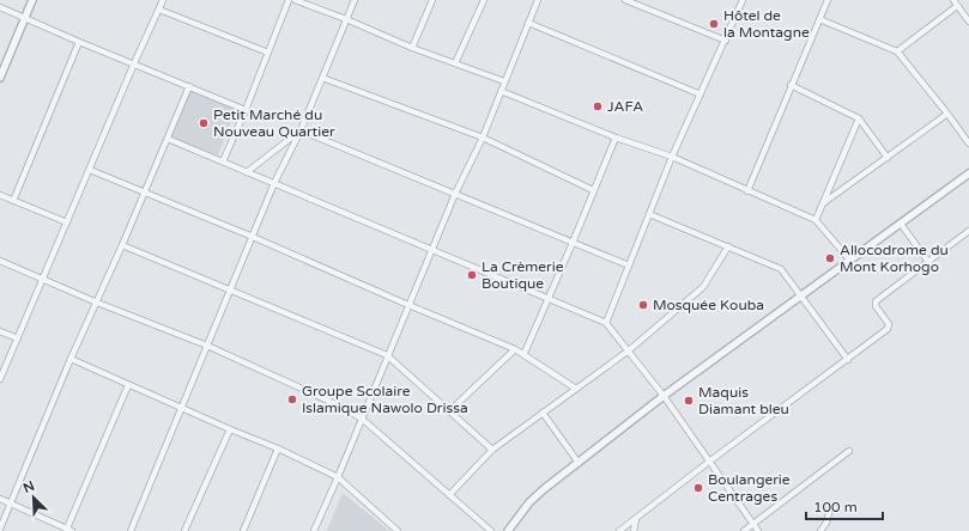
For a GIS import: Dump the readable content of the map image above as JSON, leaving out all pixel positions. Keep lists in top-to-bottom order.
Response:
{
  "places": [
    "Hôtel de la Montagne",
    "JAFA",
    "Petit Marché du Nouveau Quartier",
    "Allocodrome du Mont Korhogo",
    "La Crèmerie Boutique",
    "Mosquée Kouba",
    "Groupe Scolaire Islamique Nawolo Drissa",
    "Maquis Diamant bleu",
    "Boulangerie Centrages"
  ],
  "scale_bar": "100 m",
  "north": "top left"
}
